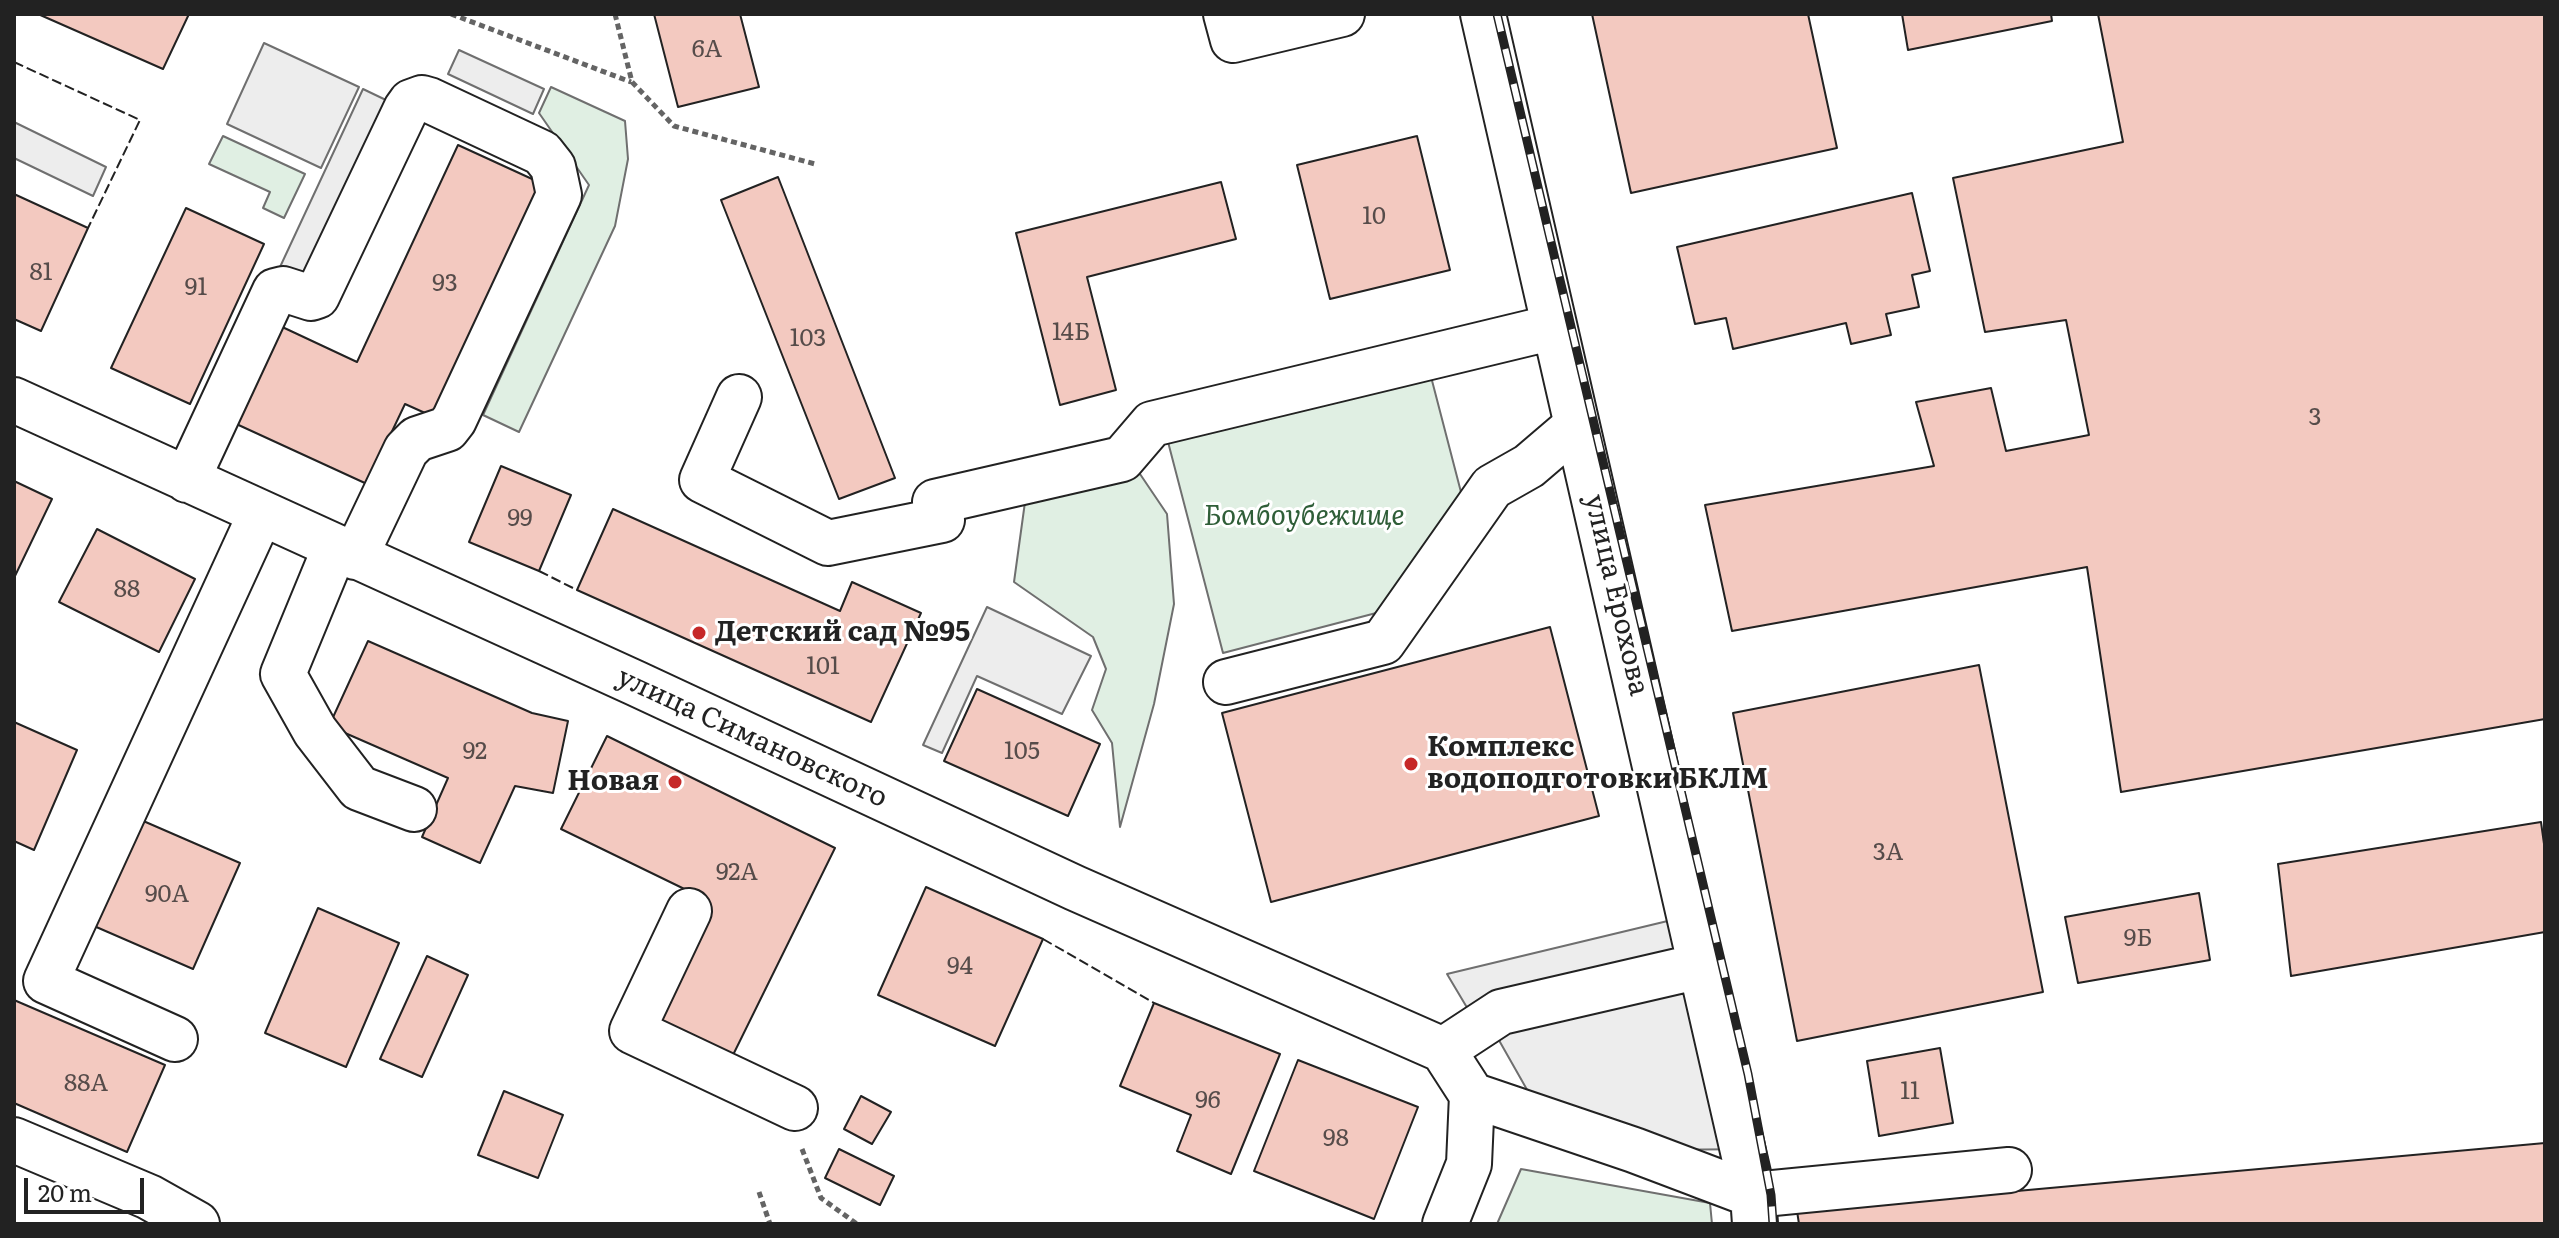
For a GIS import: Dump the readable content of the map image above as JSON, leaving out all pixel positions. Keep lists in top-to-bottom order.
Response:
{
  "streets": {
    "street": ["улица Ерохова", "улица Симановского"]
  },
  "parks": ["Бомбоубежище"],
  "places": ["Детский сад №95", "Комплекс водоподготовки БКЛМ", "Новая"],
  "house_numbers": [
    "6А",
    "10",
    "81",
    "93",
    "91",
    "14Б",
    "103",
    "3",
    "99",
    "88",
    "101",
    "92",
    "105",
    "3А",
    "92А",
    "90А",
    "9Б",
    "94",
    "88А",
    "11",
    "96",
    "98"
  ],
  "scale_bar": "20 m"
}
